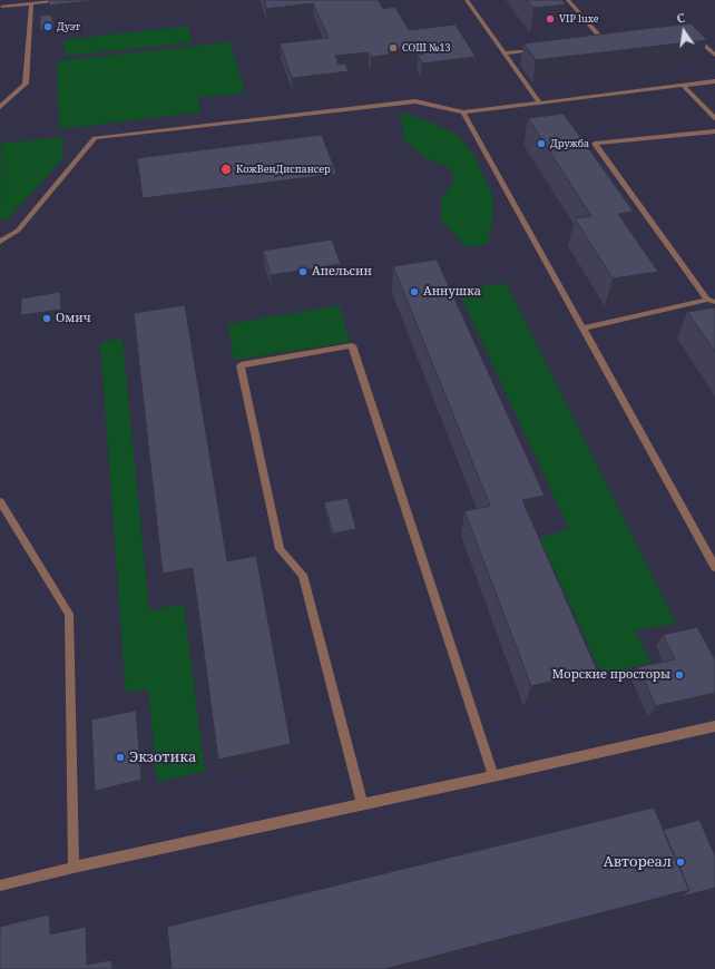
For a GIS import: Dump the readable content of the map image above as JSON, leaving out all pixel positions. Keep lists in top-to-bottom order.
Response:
{
  "places": [
    "VIP luxe",
    "Дуэт",
    "СОШ №13",
    "Дружба",
    "КожВенДиспансер",
    "Апельсин",
    "Аннушка",
    "Омич",
    "Морские просторы",
    "Экзотика",
    "Автореал"
  ],
  "north": "top"
}
